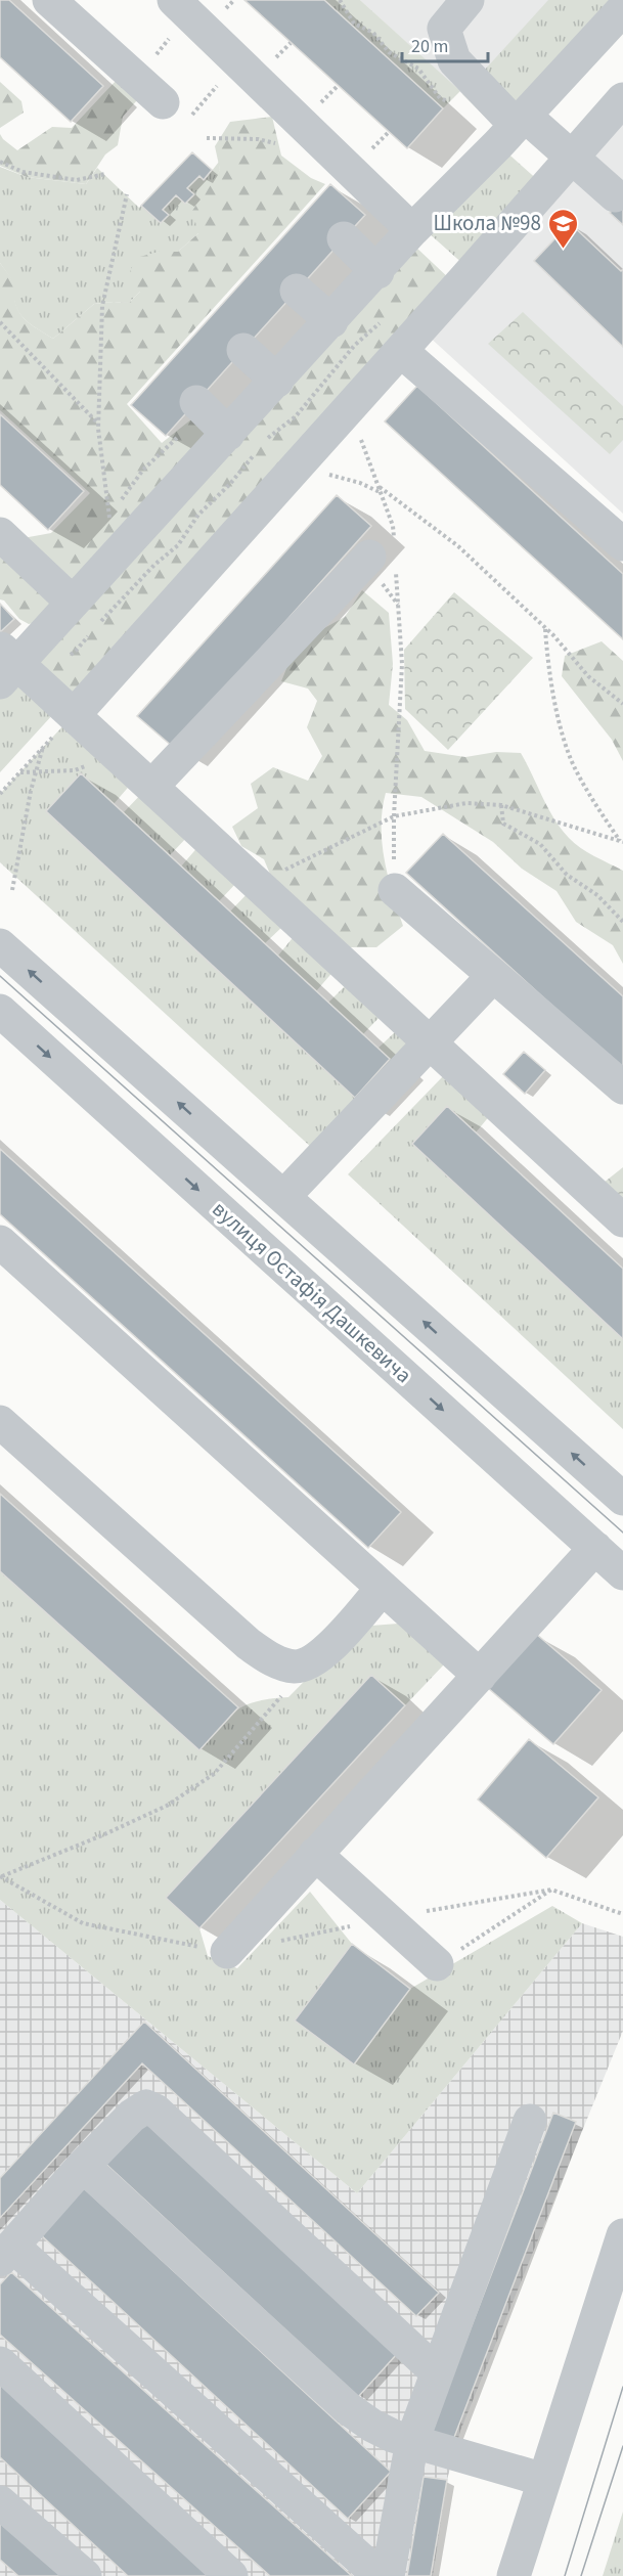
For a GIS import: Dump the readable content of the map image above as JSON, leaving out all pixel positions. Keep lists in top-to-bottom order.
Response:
{
  "streets": {
    "street": ["вулиця Остафія Дашкевича"]
  },
  "places": {
    "school or university": ["Школа №98"]
  },
  "scale_bar": "20 m"
}
